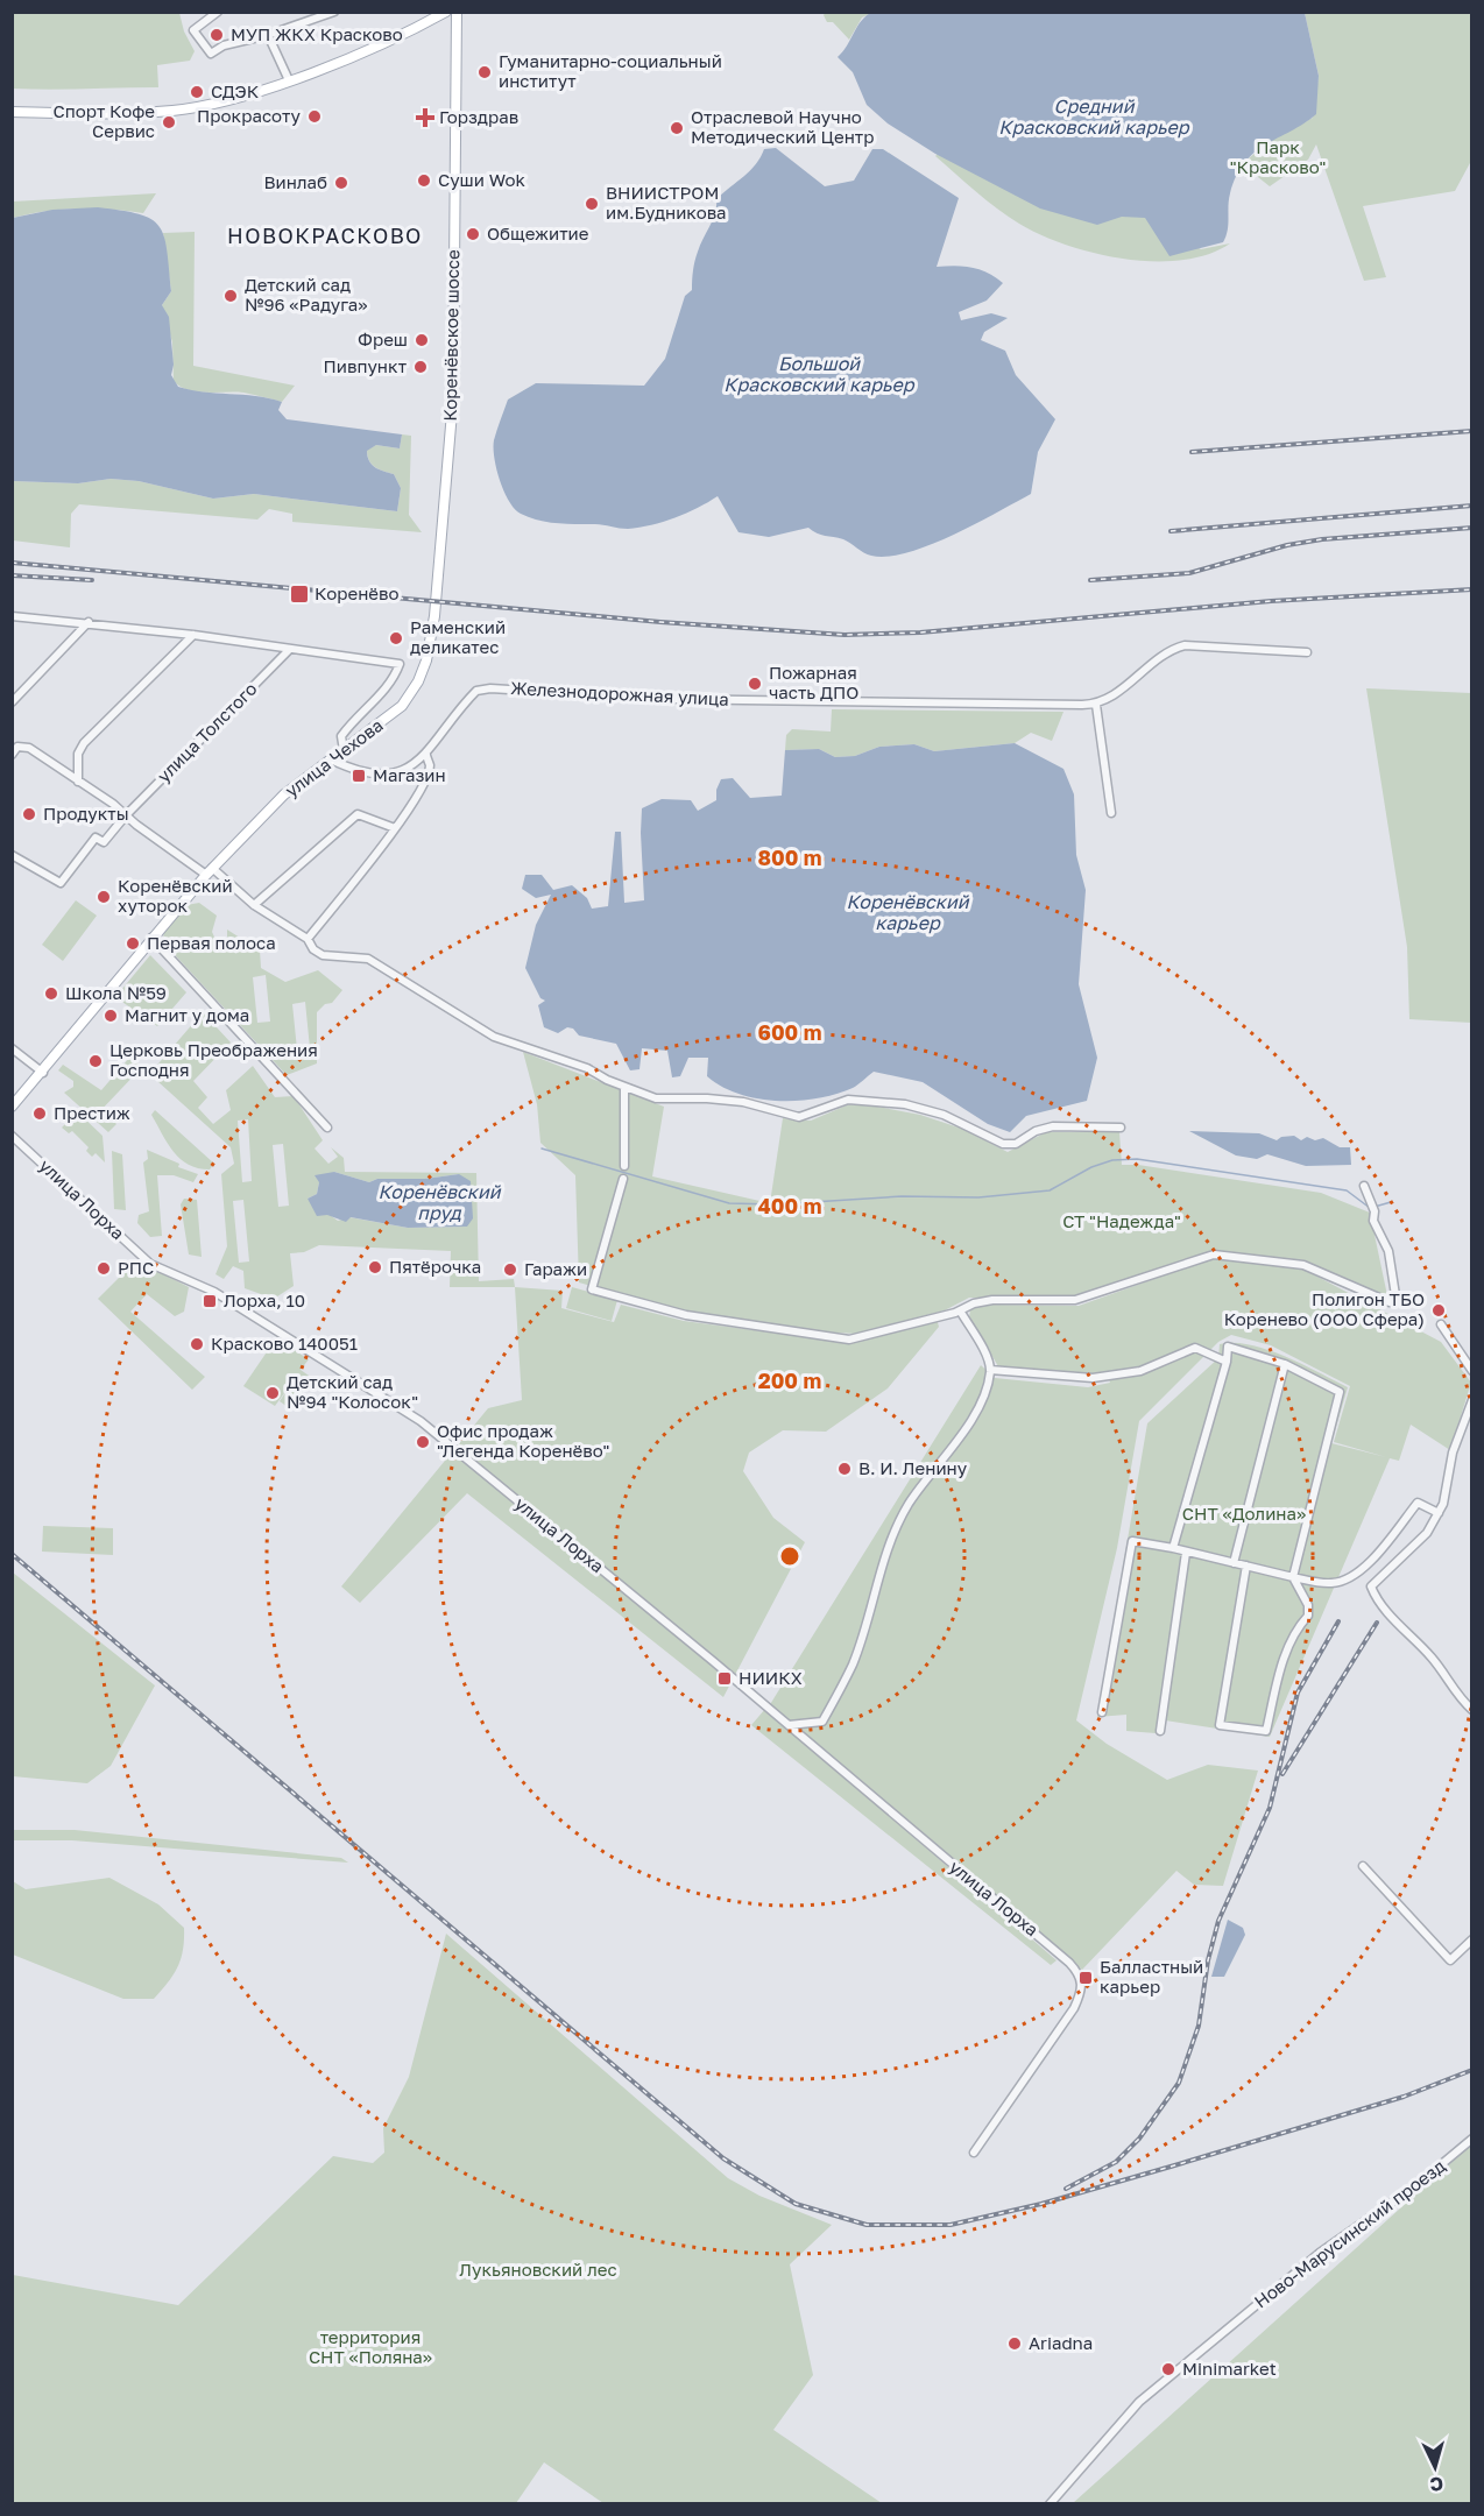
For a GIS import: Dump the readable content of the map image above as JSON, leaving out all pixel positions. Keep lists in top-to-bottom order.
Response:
{
  "streets": {
    "main road": ["Коренёвское шоссе", "улица Чехова"],
    "street": [
      "Железнодорожная улица",
      "улица Толстого",
      "улица Лорха",
      "Ново-Марусинский проезд"
    ]
  },
  "crossings": [
    ["Коренёвское шоссе", "улица Чехова"],
    ["Железнодорожная улица", "улица Чехова"]
  ],
  "districts": ["НОВОКРАСКОВО"],
  "water": [
    "Средний Красковский карьер",
    "Большой Красковский карьер",
    "Коренёвский карьер",
    "Коренёвский пруд"
  ],
  "parks": [
    "Парк \"Красково\"",
    "СТ \"Надежда\"",
    "СНТ «Долина»",
    "Лукьяновский лес",
    "территория СНТ «Поляна»"
  ],
  "places": {
    "other": [
      "МУП ЖКХ Красково",
      "Гуманитарно-социальный институт",
      "СДЭК",
      "Прокрасоту",
      "Спорт Кофе Сервис",
      "Отраслевой Научно Методический Центр",
      "Суши Wok",
      "Винлаб",
      "ВНИИСТРОМ им.Будникова",
      "Общежитие",
      "Детский сад №96 «Радуга»",
      "Фреш",
      "Пивпункт",
      "Раменский деликатес",
      "Пожарная часть ДПО",
      "Продукты",
      "Коренёвский хуторок",
      "Первая полоса",
      "Школа №59",
      "Магнит у дома",
      "Церковь Преображения Господня",
      "Престиж",
      "Пятёрочка",
      "РПС",
      "Гаражи",
      "Полигон ТБО Коренево (ООО Сфера)",
      "Красково 140051",
      "Детский сад №94 \"Колосок\"",
      "Офис продаж \"Легенда Коренёво\"",
      "В. И. Ленину",
      "Ariadna",
      "Minimarket"
    ],
    "health": ["Горздрав"],
    "transit": [
      "Коренёво",
      "Магазин",
      "Лорха, 10",
      "НИИКХ",
      "Балластный карьер"
    ]
  },
  "north": "bottom",
  "rings": [
    "800 m",
    "600 m",
    "400 m",
    "200 m"
  ]
}
